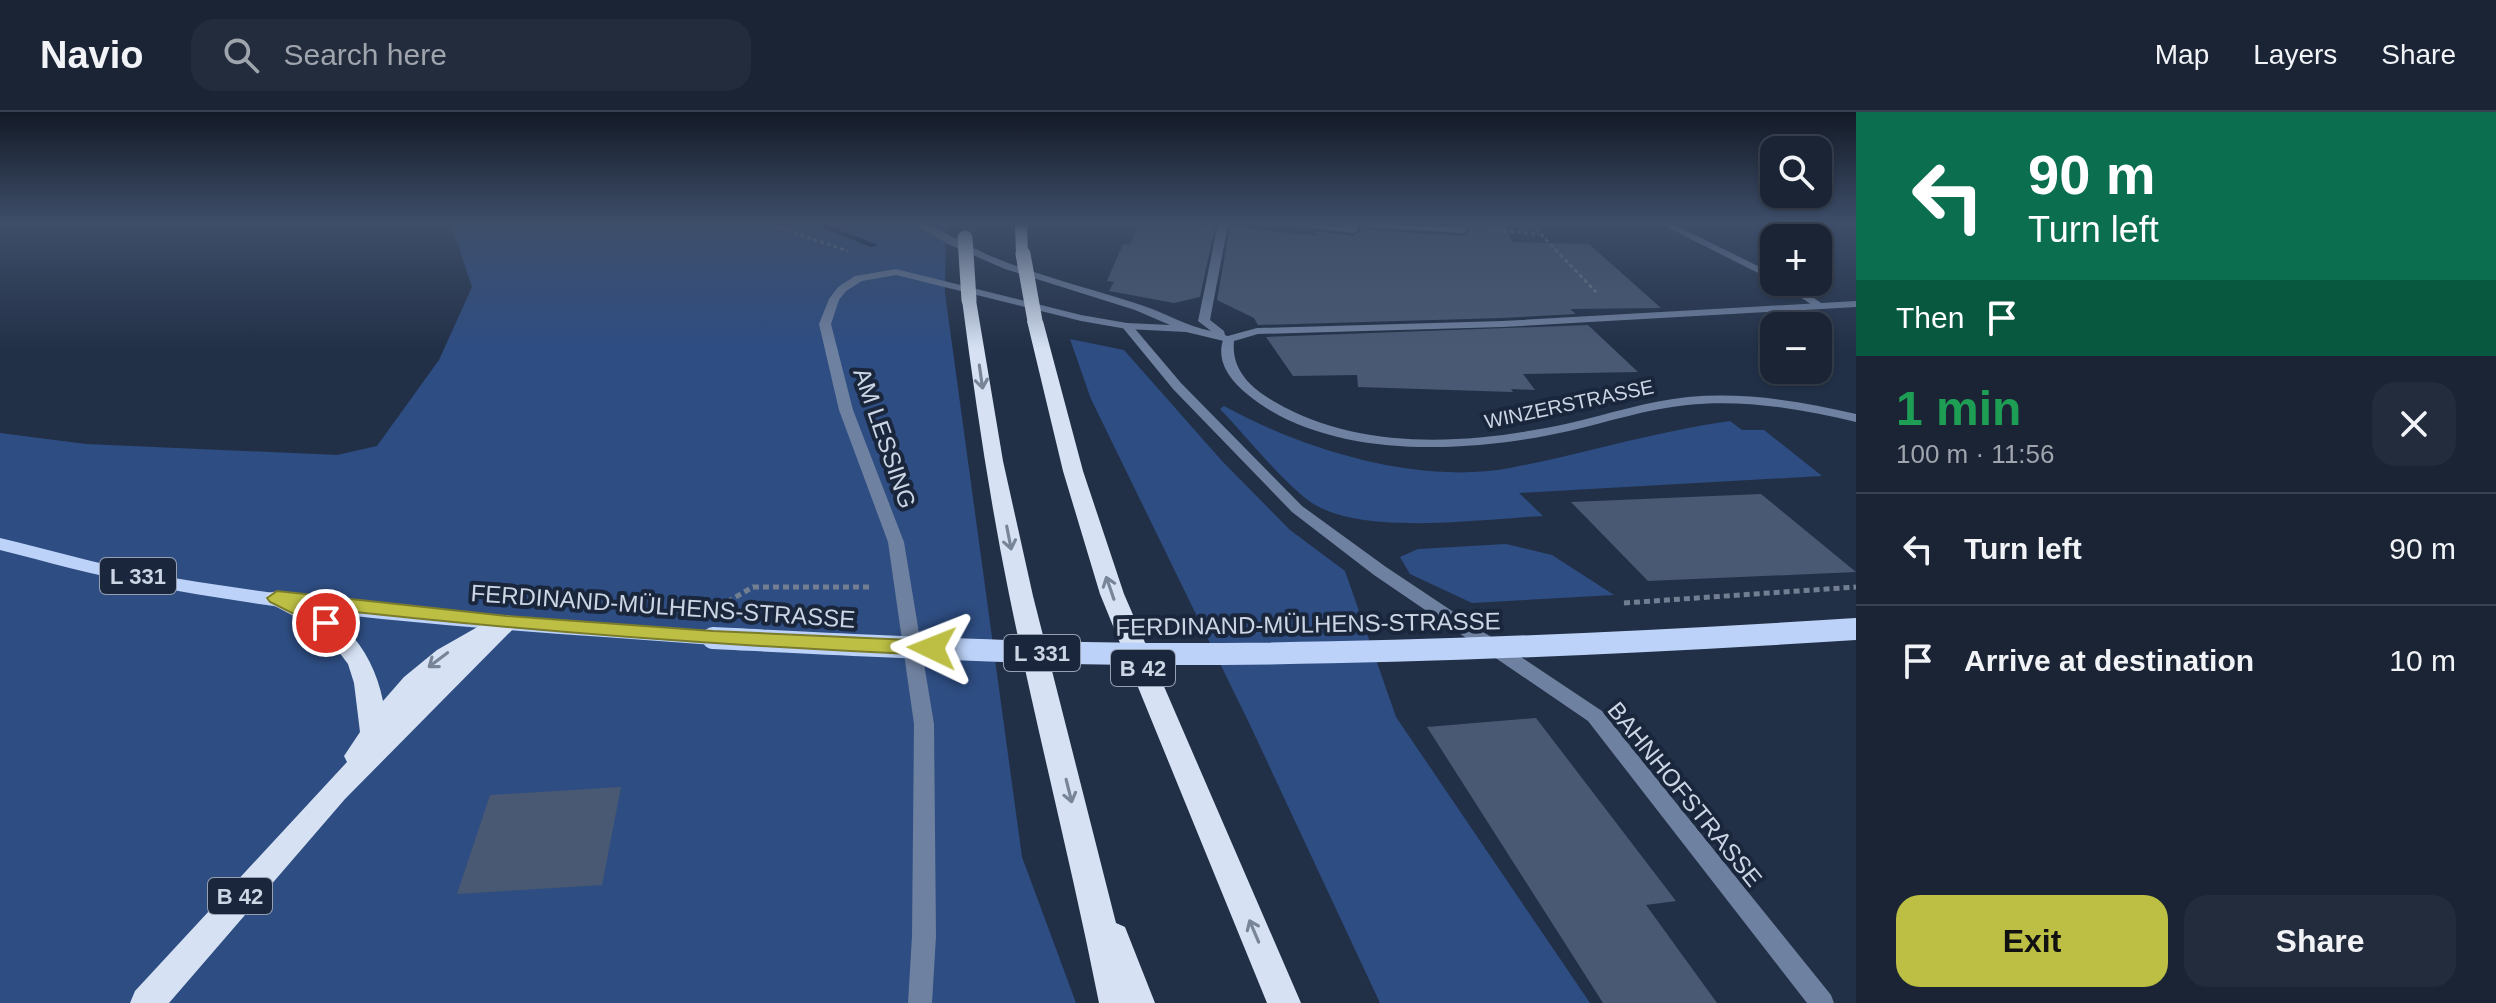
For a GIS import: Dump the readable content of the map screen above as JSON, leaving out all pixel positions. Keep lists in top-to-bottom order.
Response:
{
  "streets": {
    "highway": ["B 42"],
    "main road": ["L 331", "FERDINAND-MÜLHENS-STRASSE"],
    "street": ["WINZERSTRASSE", "AM LESSING", "BAHNHOFSTRASSE"]
  },
  "crossings": [
    ["WINZERSTRASSE", "AM LESSING"],
    ["AM LESSING", "BAHNHOFSTRASSE"],
    ["FERDINAND-MÜLHENS-STRASSE", "B 42"]
  ],
  "page": {
    "header": "Navio",
    "search": "Search here",
    "nav": ["Map", "Layers", "Share"],
    "turn": ["90 m", "Turn left"],
    "map_buttons": ["+", "−"],
    "then": "Then",
    "heading": ["1 min", "100 m · 11:56"],
    "list": [
      {
        "name": "Turn left",
        "value": "90 m"
      },
      {
        "name": "Arrive at destination",
        "value": "10 m"
      }
    ],
    "buttons": ["Exit", "Share"]
  }
}
